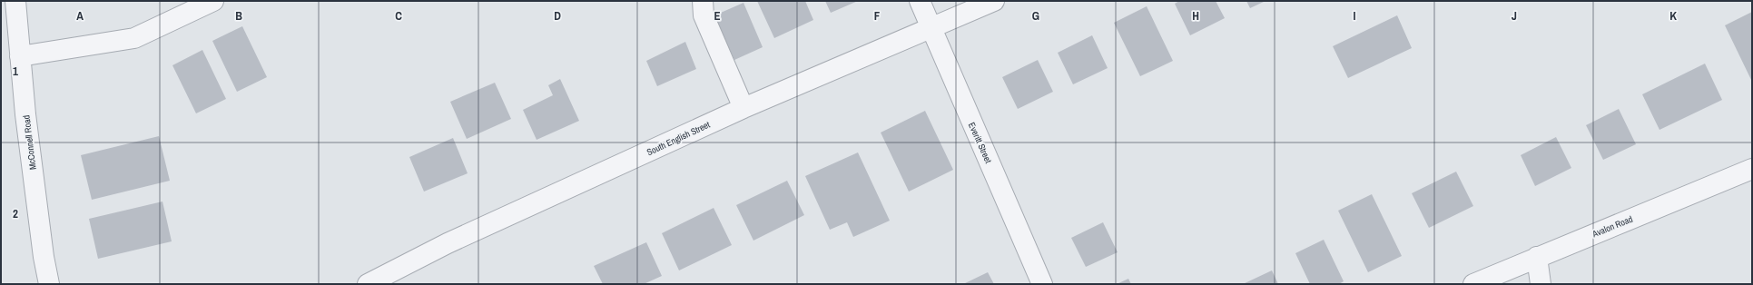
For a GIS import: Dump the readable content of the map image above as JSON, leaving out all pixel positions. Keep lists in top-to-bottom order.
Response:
{
  "streets": {
    "street": [
      "South English Street",
      "McConnell Road",
      "Everitt Street",
      "Avalon Road"
    ]
  },
  "crossings": [
    ["South English Street", "Everitt Street"]
  ],
  "grid": {
    "columns": [
      "A",
      "B",
      "C",
      "D",
      "E",
      "F",
      "G",
      "H",
      "I",
      "J",
      "K"
    ],
    "rows": ["1", "2"]
  }
}
